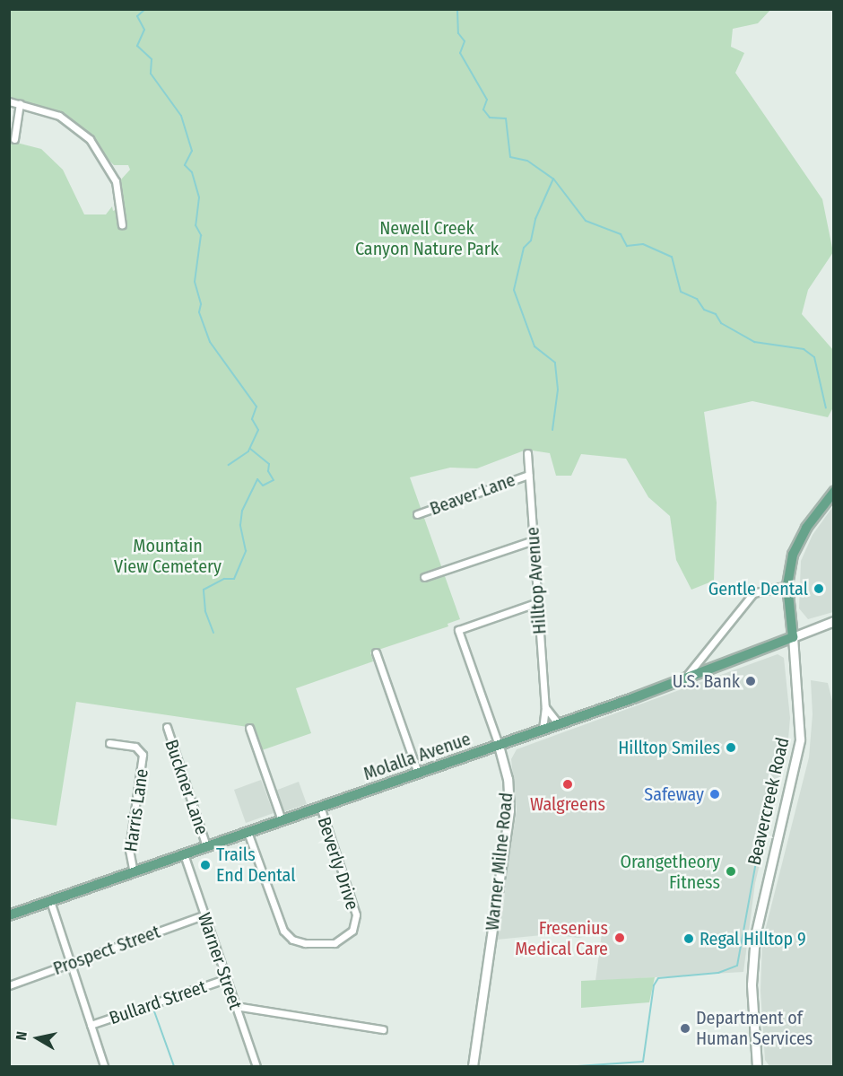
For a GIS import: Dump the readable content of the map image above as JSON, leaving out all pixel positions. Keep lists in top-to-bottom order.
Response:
{
  "streets": {
    "main road": ["Molalla Avenue", "Beavercreek Road", "Warner Milne Road"],
    "street": [
      "Beaver Lane",
      "Hilltop Avenue",
      "Buckner Lane",
      "Harris Lane",
      "Beverly Drive",
      "Prospect Street",
      "Warner Street",
      "Bullard Street"
    ]
  },
  "crossings": [
    ["Beaver Lane", "Hilltop Avenue"],
    ["Hilltop Avenue", "Molalla Avenue"],
    ["Hilltop Avenue", "Warner Milne Road"],
    ["Molalla Avenue", "Buckner Lane"],
    ["Molalla Avenue", "Beavercreek Road"],
    ["Molalla Avenue", "Harris Lane"],
    ["Molalla Avenue", "Warner Milne Road"],
    ["Molalla Avenue", "Beverly Drive"],
    ["Molalla Avenue", "Warner Street"],
    ["Prospect Street", "Warner Street"],
    ["Warner Street", "Bullard Street"]
  ],
  "parks": ["Newell Creek Canyon Nature Park", "Mountain View Cemetery"],
  "places": [
    "Gentle Dental",
    "U.S. Bank",
    "Hilltop Smiles",
    "Walgreens",
    "Safeway",
    "Trails End Dental",
    "Orangetheory Fitness",
    "Fresenius Medical Care",
    "Regal Hilltop 9",
    "Department of Human Services"
  ],
  "north": "left"
}
